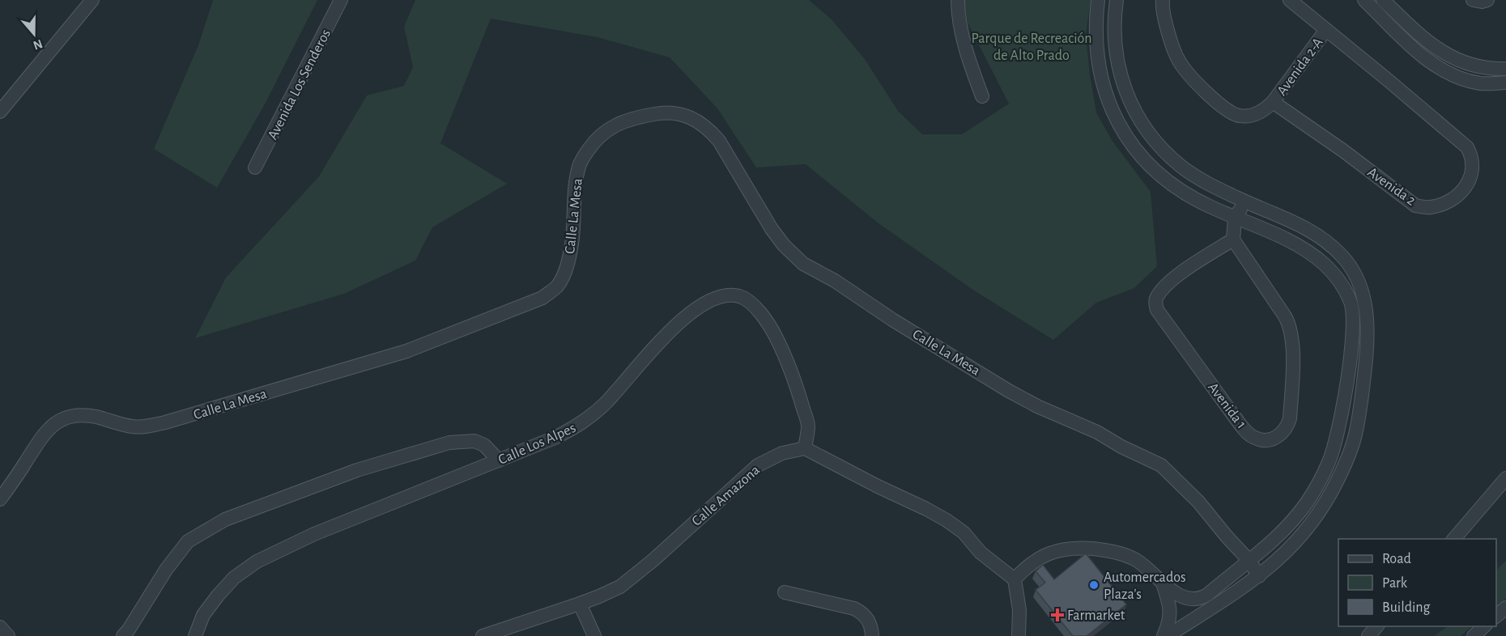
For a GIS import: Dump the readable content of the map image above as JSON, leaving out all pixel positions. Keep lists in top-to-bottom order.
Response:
{
  "streets": {
    "street": [
      "Avenida 2-A",
      "Avenida Los Senderos",
      "Avenida 2",
      "Calle La Mesa",
      "Avenida 1",
      "Calle Los Alpes",
      "Calle Amazona"
    ]
  },
  "crossings": [
    ["Avenida 2-A", "Avenida 2"],
    ["Calle Los Alpes", "Calle Amazona"]
  ],
  "parks": ["Parque de Recreación de Alto Prado"],
  "places": {
    "other": ["Automercados Plaza's"],
    "health": ["Farmarket"]
  },
  "legend": ["Road", "Park", "Building"],
  "north": "bottom"
}
